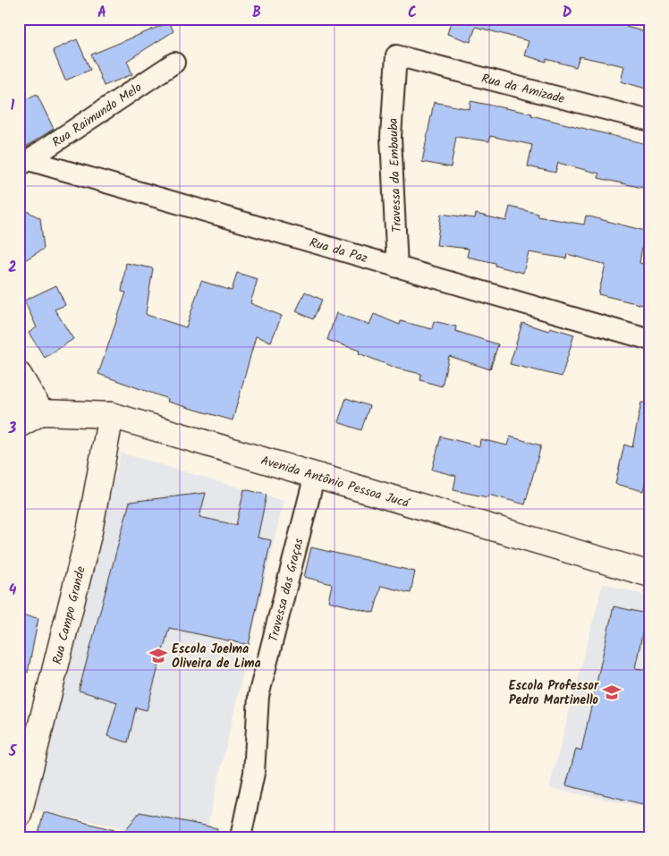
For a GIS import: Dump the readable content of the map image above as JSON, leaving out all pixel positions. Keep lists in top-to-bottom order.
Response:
{
  "streets": {
    "street": [
      "Rua da Amizade",
      "Rua Raimundo Melo",
      "Travessa da Embauba",
      "Rua da Paz",
      "Avenida Antônio Pessoa Jucá",
      "Travessa das Graças",
      "Rua Campo Grande"
    ]
  },
  "crossings": [
    ["Rua da Amizade", "Travessa da Embauba"],
    ["Rua Raimundo Melo", "Rua da Paz"],
    ["Travessa da Embauba", "Rua da Paz"],
    ["Avenida Antônio Pessoa Jucá", "Travessa das Graças"],
    ["Avenida Antônio Pessoa Jucá", "Rua Campo Grande"]
  ],
  "places": {
    "school or university": ["Escola Joelma Oliveira de Lima", "Escola Professor Pedro Martinello"]
  },
  "grid": {
    "columns": [
      "A",
      "B",
      "C",
      "D"
    ],
    "rows": [
      "1",
      "2",
      "3",
      "4",
      "5"
    ]
  }
}
